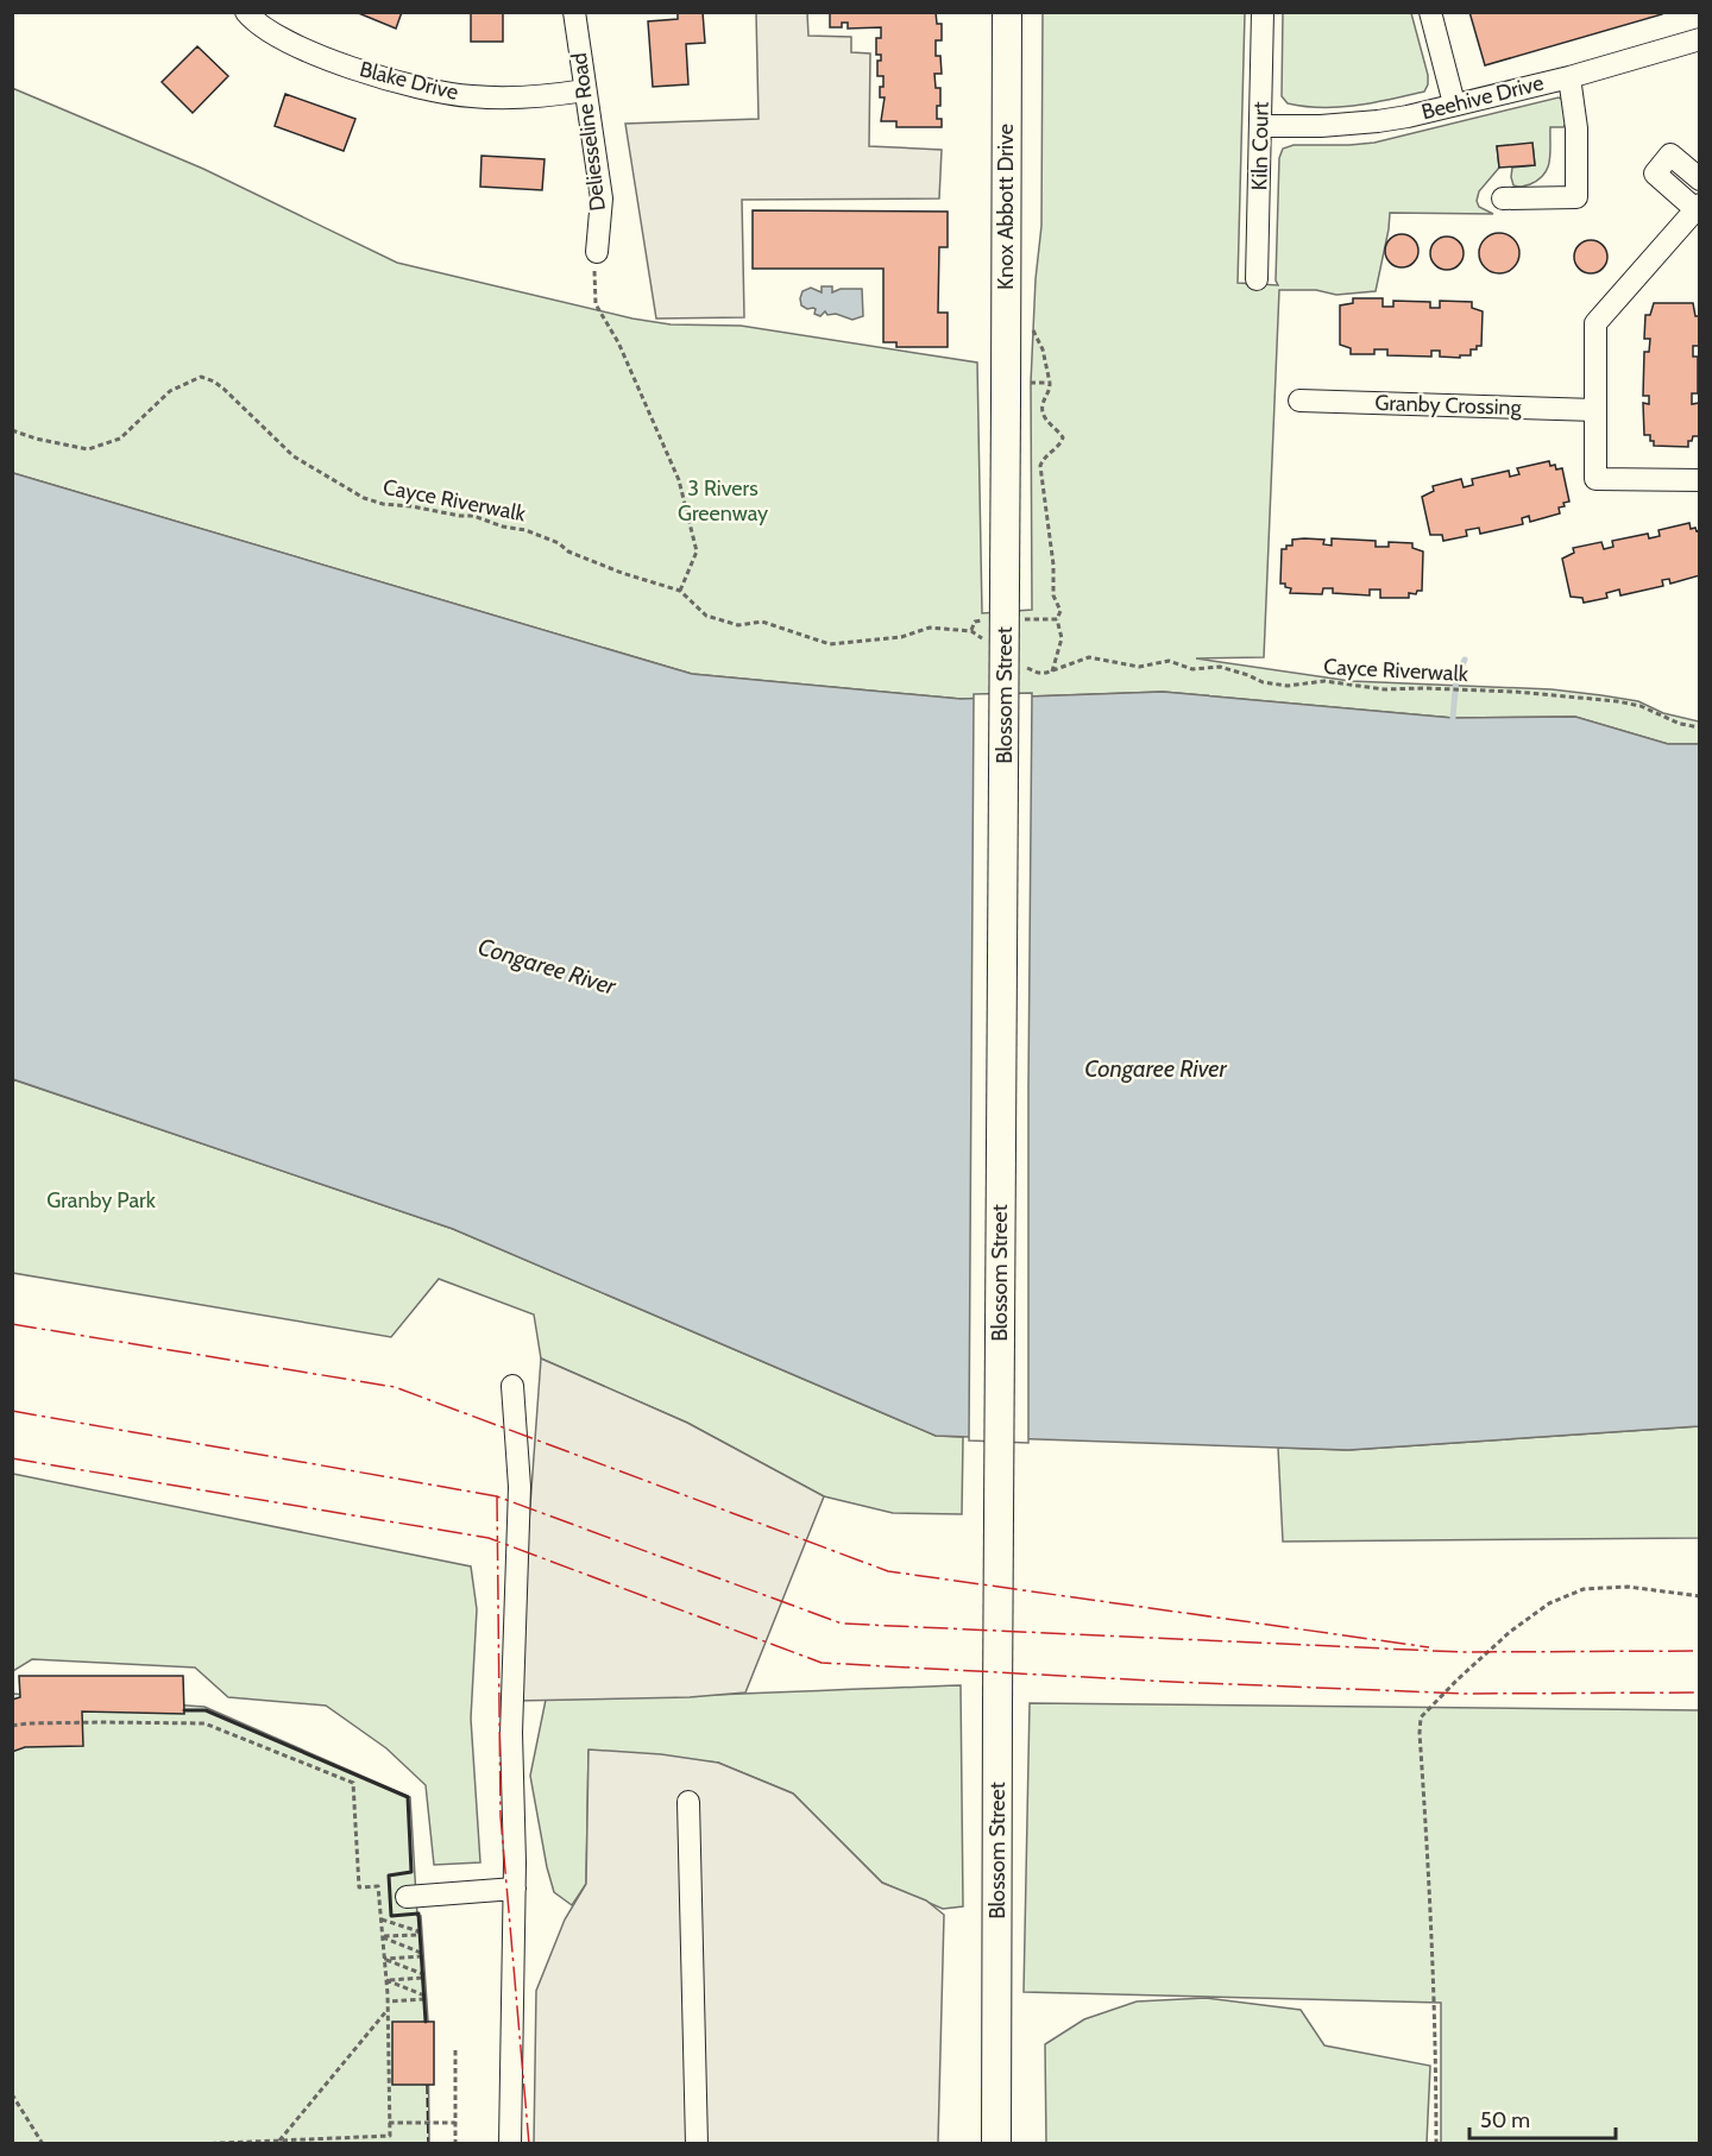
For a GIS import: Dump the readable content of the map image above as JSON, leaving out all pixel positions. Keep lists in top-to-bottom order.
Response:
{
  "streets": {
    "main road": ["Knox Abbott Drive", "Blossom Street"],
    "street": [
      "Blake Drive",
      "Beehive Drive",
      "Deliesseline Road",
      "Kiln Court",
      "Granby Crossing"
    ],
    "path": ["Cayce Riverwalk"]
  },
  "crossings": [
    ["Blake Drive", "Deliesseline Road"],
    ["Beehive Drive", "Kiln Court"],
    ["Knox Abbott Drive", "Blossom Street"]
  ],
  "water": ["Congaree River"],
  "parks": ["3 Rivers Greenway", "Granby Park"],
  "scale_bar": "50 m"
}
